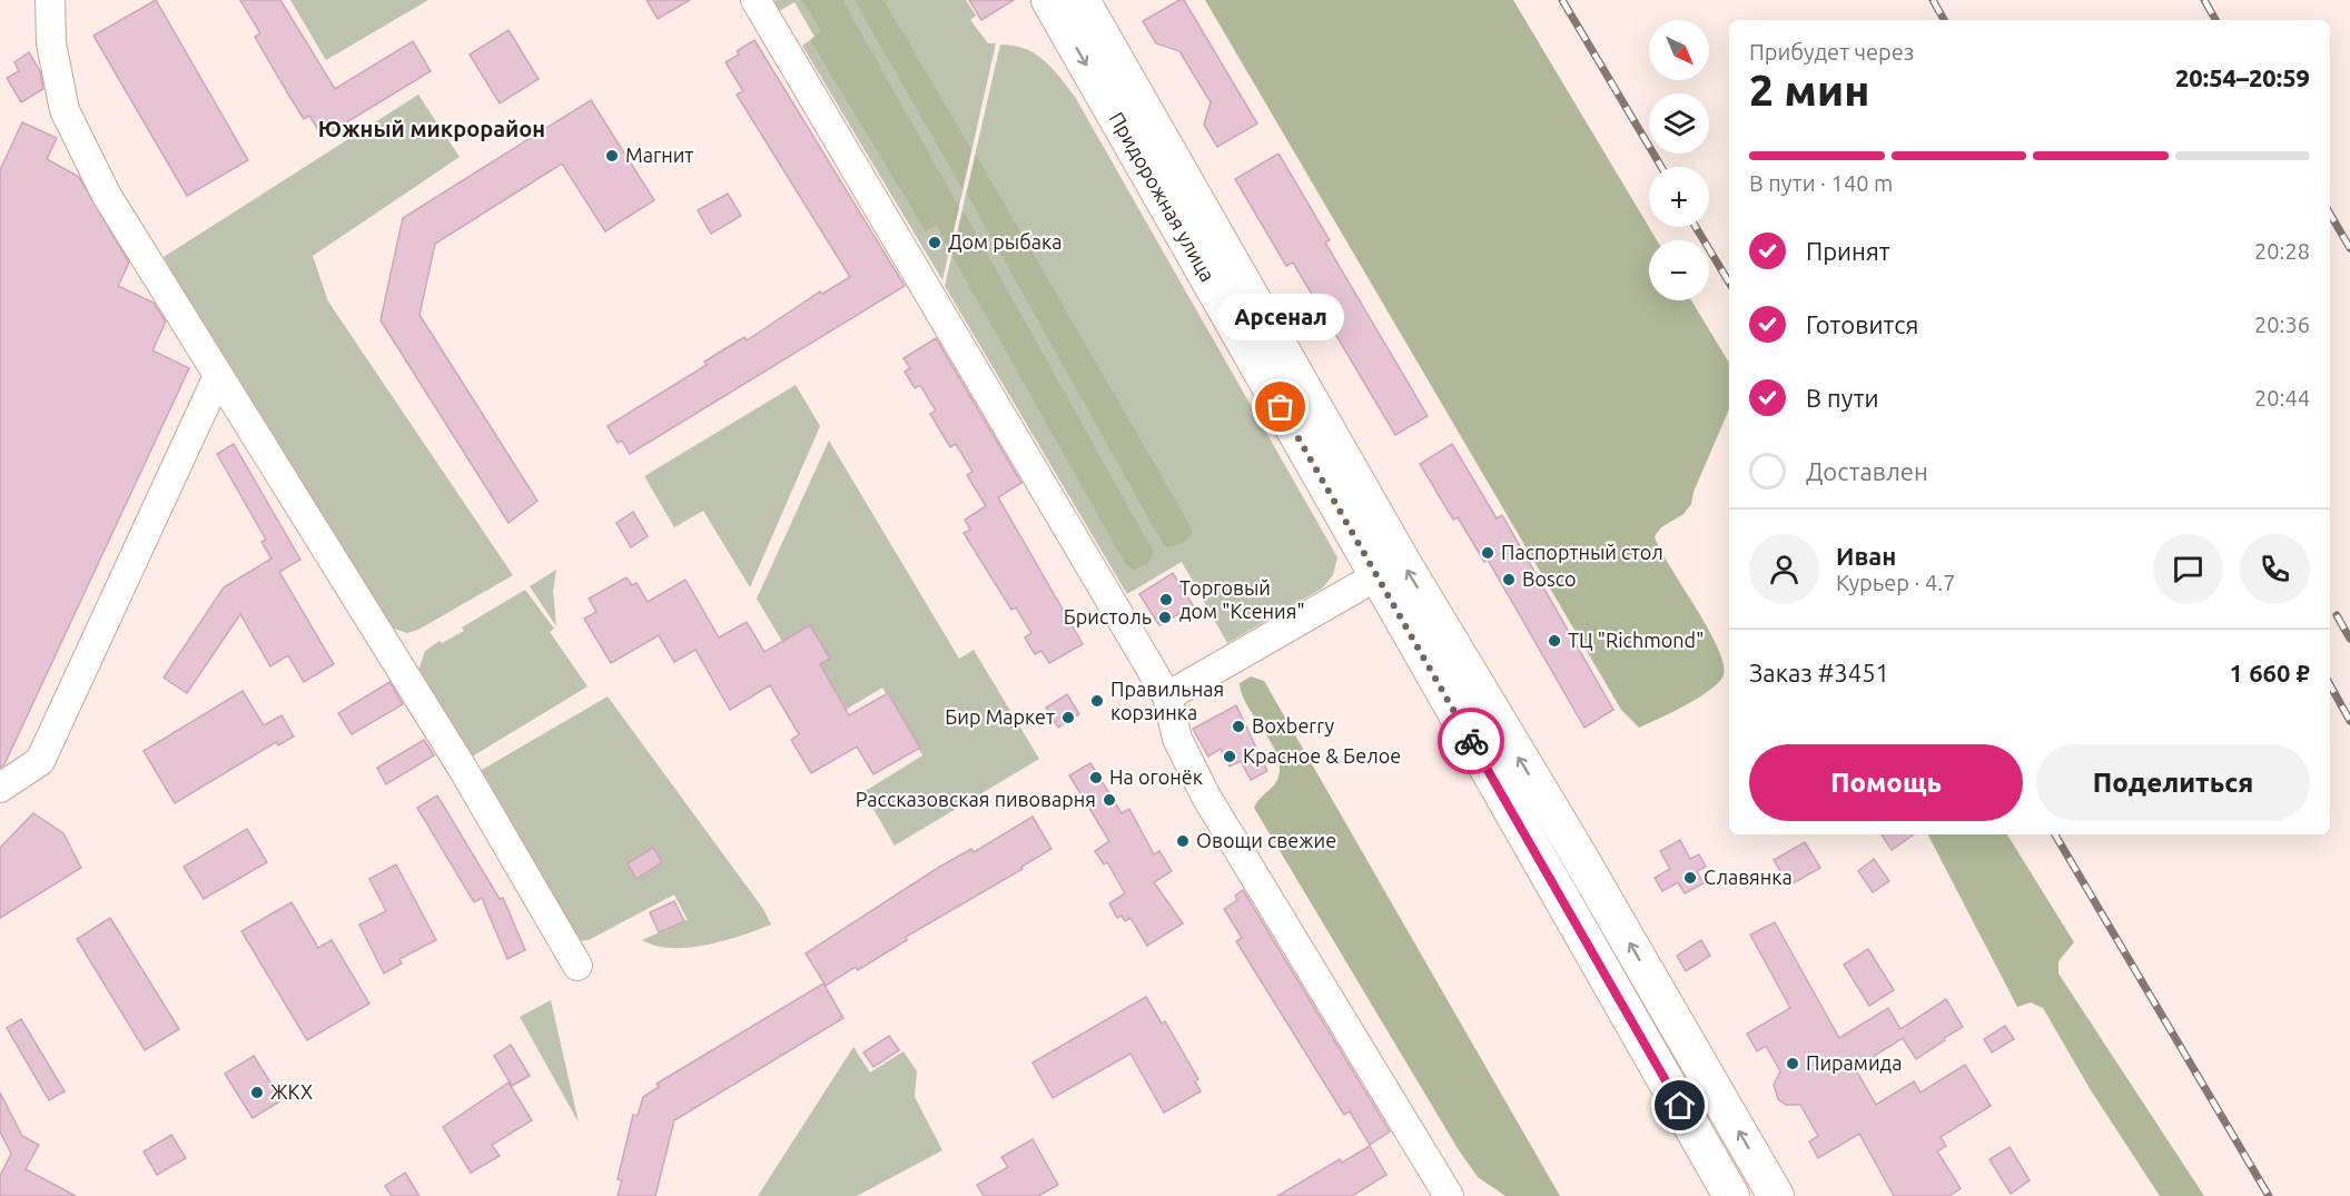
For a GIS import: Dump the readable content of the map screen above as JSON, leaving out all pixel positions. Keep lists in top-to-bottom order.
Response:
{
  "streets": {
    "main road": ["Придорожная улица"]
  },
  "districts": ["Южный микрорайон"],
  "places": [
    "Магнит",
    "Дом рыбака",
    "Арсенал",
    "Паспортный стол",
    "Bosco",
    "Торговый дом \"Ксения\"",
    "Бристоль",
    "ТЦ \"Richmond\"",
    "Правильная корзинка",
    "Бир Маркет",
    "Boxberry",
    "Красное & Белое",
    "На огонёк",
    "Рассказовская пивоварня",
    "Овощи свежие",
    "Славянка",
    "Пирамида",
    "ЖКХ"
  ],
  "north": "bottom right",
  "page": {
    "map_buttons": ["+", "−"],
    "heading": ["2 мин", "Прибудет через", "20:54–20:59"],
    "panel": [
      "Иван",
      "Курьер · 4.7",
      "Заказ #3451",
      "1 660 ₽"
    ],
    "bar": "В пути · 140 m",
    "list": [
      ["Принят", "20:28"],
      ["Готовится", "20:36"],
      ["В пути", "20:44"],
      "Доставлен"
    ],
    "bubble": "Арсенал",
    "buttons": ["Помощь", "Поделиться"]
  }
}
